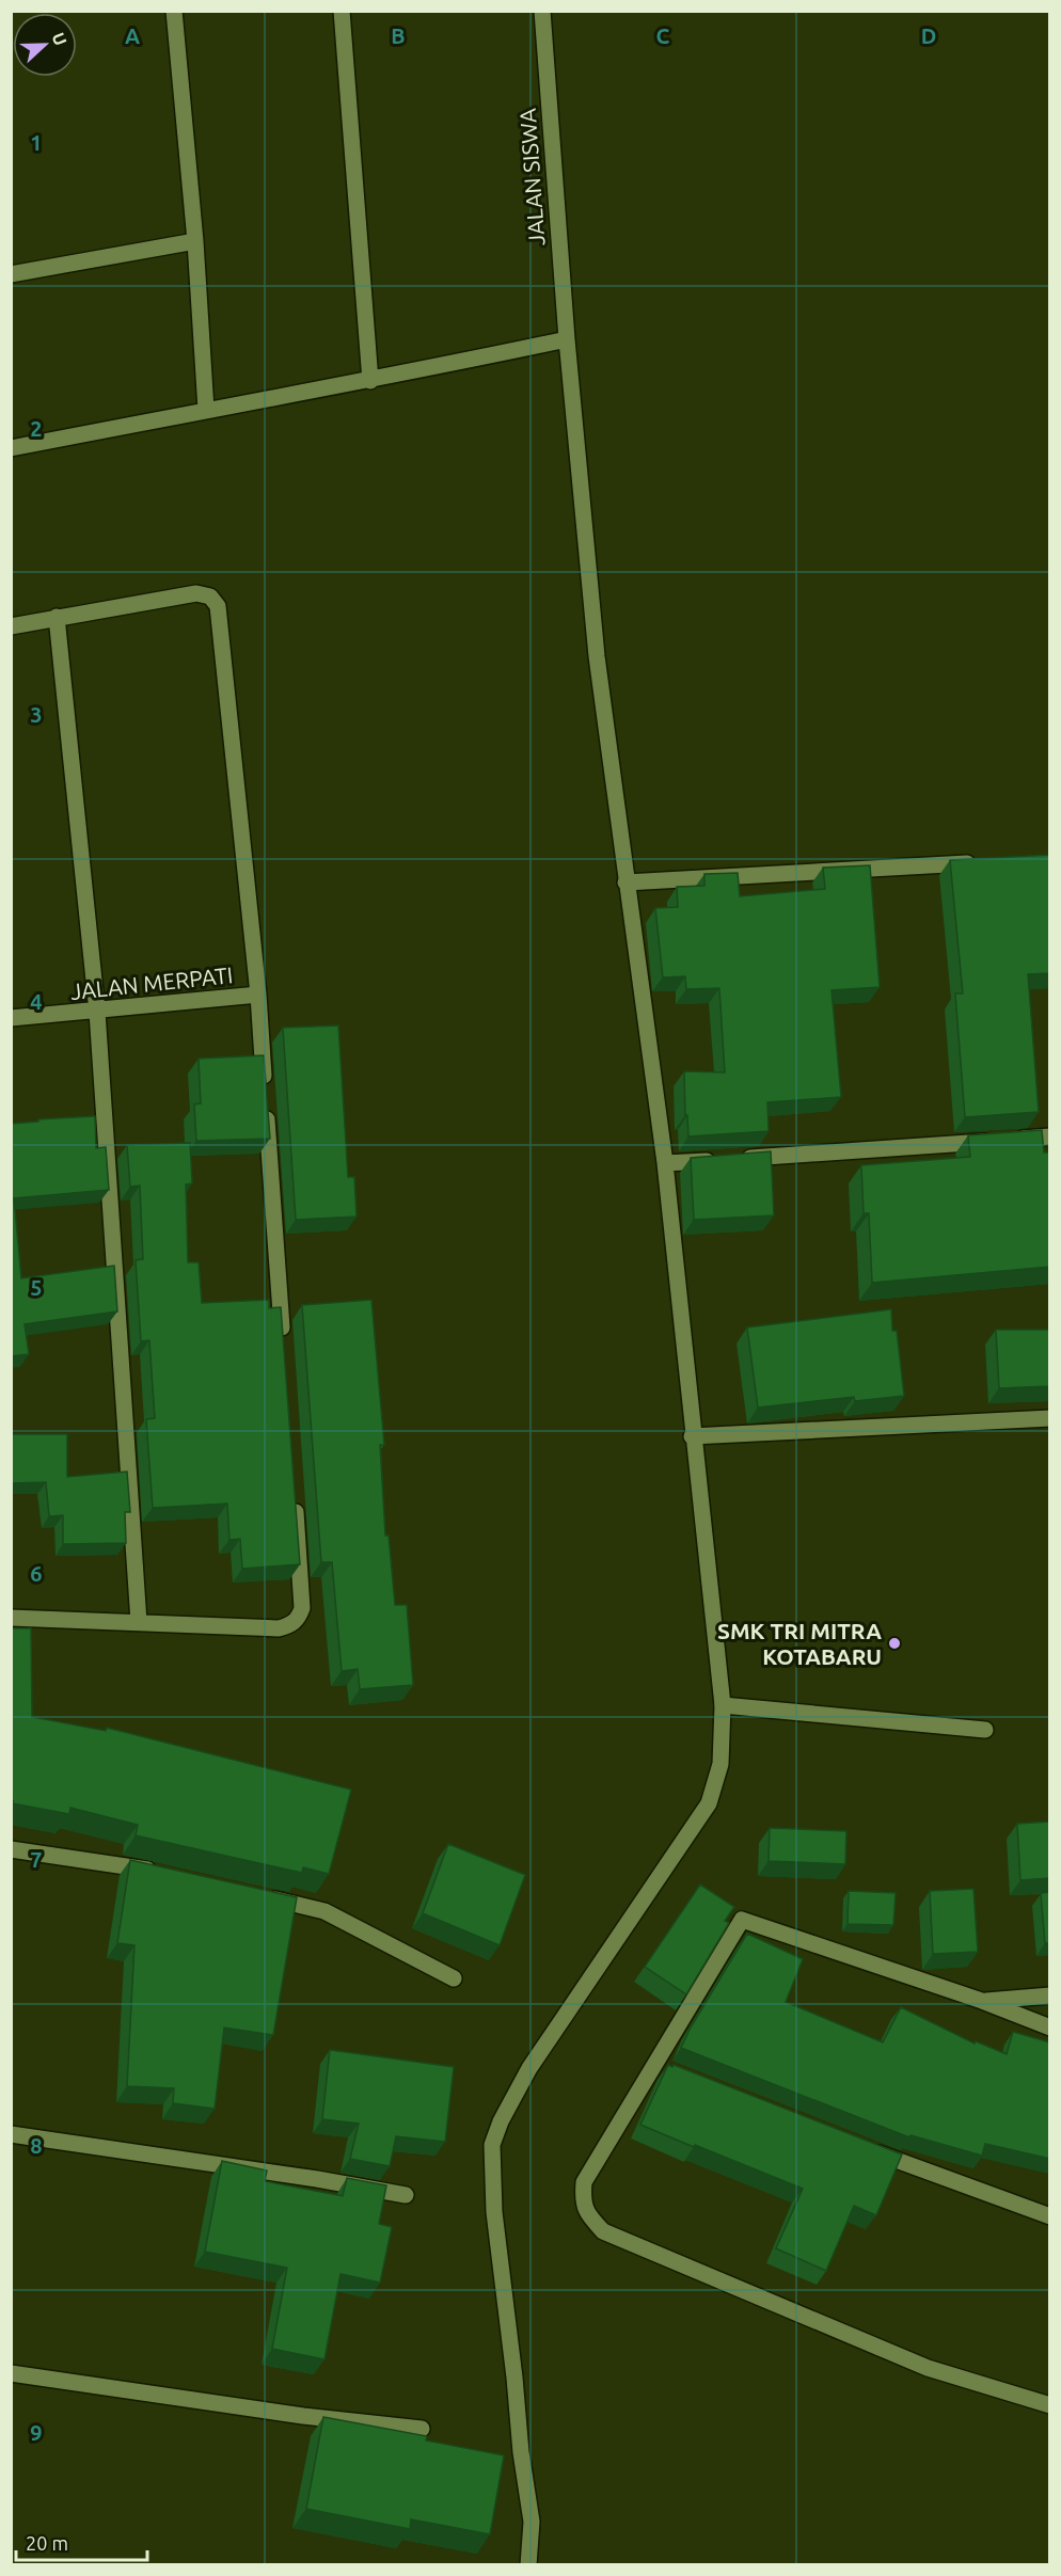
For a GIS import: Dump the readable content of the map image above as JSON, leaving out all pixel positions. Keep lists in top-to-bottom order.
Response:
{
  "streets": {
    "street": ["JALAN SISWA", "JALAN MERPATI"]
  },
  "places": ["SMK TRI MITRA KOTABARU"],
  "scale_bar": "20 m",
  "north": "right",
  "grid": {
    "columns": [
      "A",
      "B",
      "C",
      "D"
    ],
    "rows": [
      "1",
      "2",
      "3",
      "4",
      "5",
      "6",
      "7",
      "8",
      "9"
    ]
  }
}
